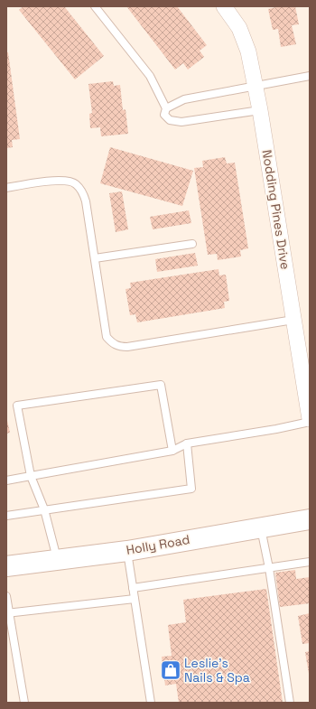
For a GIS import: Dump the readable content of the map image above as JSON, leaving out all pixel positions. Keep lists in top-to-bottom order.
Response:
{
  "streets": {
    "main road": ["Holly Road"],
    "street": ["Nodding Pines Drive"]
  },
  "places": {
    "shop": ["Leslie's Nails & Spa"]
  }
}
